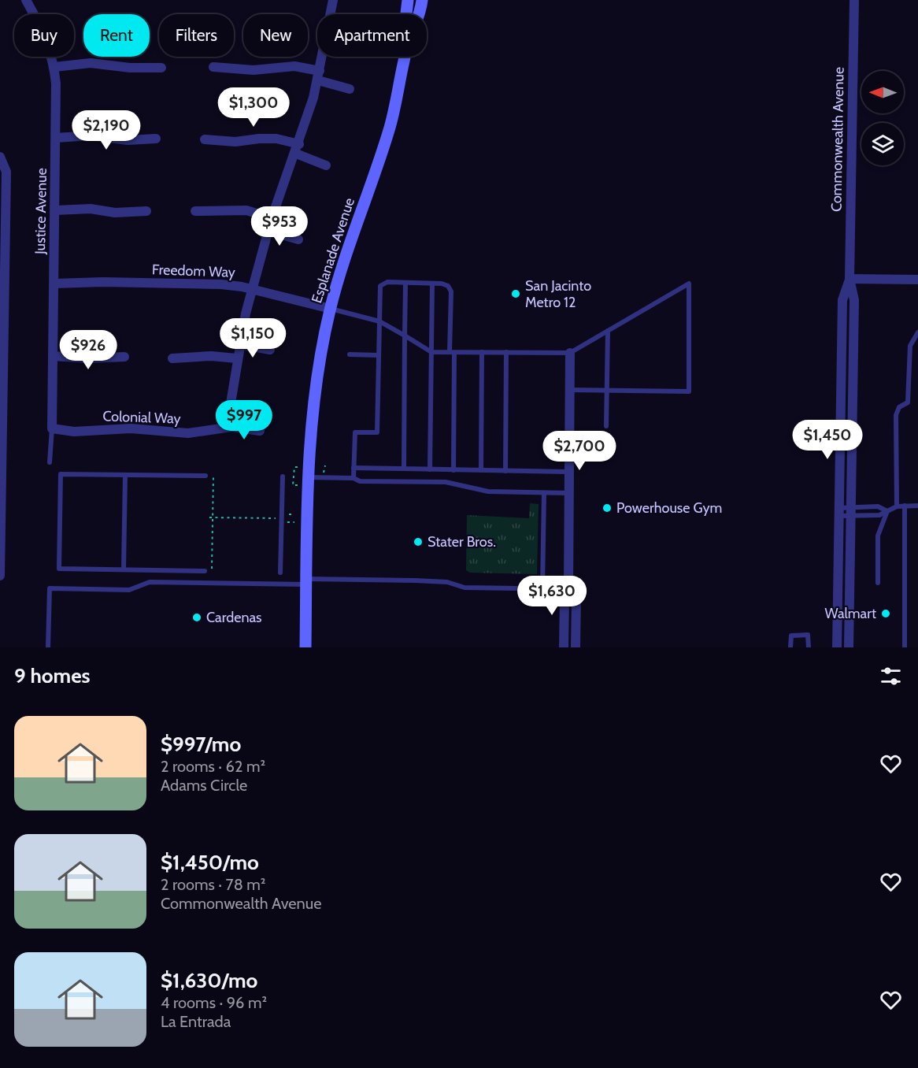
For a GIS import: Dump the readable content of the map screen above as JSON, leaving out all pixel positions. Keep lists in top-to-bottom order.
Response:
{
  "streets": {
    "main road": ["Esplanade Avenue"],
    "street": [
      "Commonwealth Avenue",
      "Justice Avenue",
      "Freedom Way",
      "Colonial Way"
    ]
  },
  "crossings": [
    ["Justice Avenue", "Freedom Way"],
    ["Justice Avenue", "Colonial Way"],
    ["Esplanade Avenue", "Freedom Way"]
  ],
  "places": [
    "San Jacinto Metro 12",
    "Powerhouse Gym",
    "Stater Bros.",
    "Walmart",
    "Cardenas"
  ],
  "north": "left",
  "page": {
    "chip": [
      "Buy",
      "Rent",
      "Filters",
      "New",
      "Apartment"
    ],
    "price": [
      "$1,300",
      "$2,190",
      "$953",
      "$1,150",
      "$926",
      "$997",
      "$1,450",
      "$2,700",
      "$1,630"
    ],
    "heading": "9 homes",
    "list": [
      {
        "name": "$997/mo",
        "note": "2 rooms · 62 m² · Adams Circle"
      },
      {
        "name": "$1,450/mo",
        "note": "2 rooms · 78 m² · Commonwealth Avenue"
      },
      {
        "name": "$1,630/mo",
        "note": "4 rooms · 96 m² · La Entrada"
      }
    ]
  }
}
